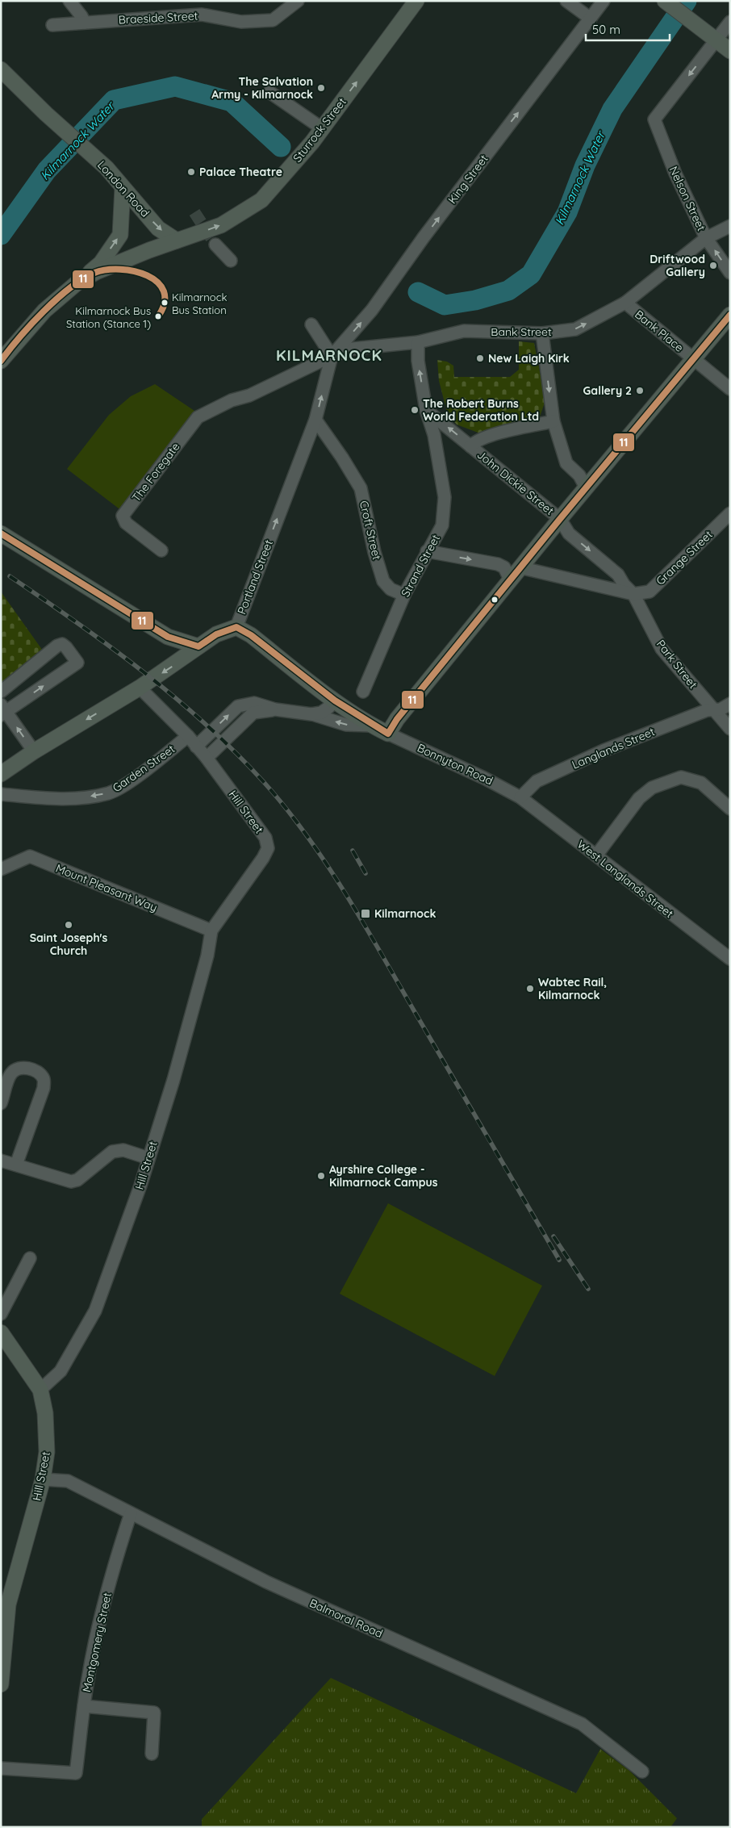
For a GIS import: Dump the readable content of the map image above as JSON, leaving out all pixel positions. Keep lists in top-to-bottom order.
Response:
{
  "streets": {
    "main road": [
      "Sturrock Street",
      "London Road",
      "Portland Street",
      "Hill Street"
    ],
    "street": [
      "Braeside Street",
      "King Street",
      "Nelson Street",
      "Bank Place",
      "Bank Street",
      "The Foregate",
      "John Dickie Street",
      "Croft Street",
      "Grange Street",
      "Strand Street",
      "Park Street",
      "Langlands Street",
      "Bonnyton Road",
      "Garden Street",
      "West Langlands Street",
      "Mount Pleasant Way",
      "Balmoral Road",
      "Montgomery Street"
    ]
  },
  "crossings": [
    ["Sturrock Street", "London Road"],
    ["King Street", "Bank Street"],
    ["King Street", "Portland Street"],
    ["Nelson Street", "Bank Street"],
    ["Bank Place", "Bank Street"],
    ["Bank Street", "The Foregate"],
    ["Bank Street", "Strand Street"],
    ["Bank Street", "Portland Street"],
    ["John Dickie Street", "Grange Street"],
    ["John Dickie Street", "Strand Street"],
    ["John Dickie Street", "Park Street"],
    ["Croft Street", "Strand Street"],
    ["Croft Street", "Portland Street"],
    ["Grange Street", "Park Street"],
    ["Portland Street", "Hill Street"],
    ["Park Street", "Langlands Street"],
    ["Langlands Street", "Bonnyton Road"],
    ["Langlands Street", "West Langlands Street"],
    ["Bonnyton Road", "West Langlands Street"],
    ["Garden Street", "Hill Street"],
    ["Hill Street", "Mount Pleasant Way"],
    ["Hill Street", "Balmoral Road"],
    ["Balmoral Road", "Montgomery Street"]
  ],
  "one_way": ["Sturrock Street", "King Street", "Garden Street"],
  "districts": ["KILMARNOCK"],
  "water": ["Kilmarnock Water"],
  "places": {
    "other": [
      "The Salvation Army - Kilmarnock",
      "Palace Theatre",
      "Driftwood Gallery",
      "Kilmarnock Bus Station",
      "Kilmarnock Bus Station (Stance 1)",
      "New Laigh Kirk",
      "Gallery 2",
      "The Robert Burns World Federation Ltd",
      "Saint Joseph's Church",
      "Wabtec Rail, Kilmarnock",
      "Ayrshire College - Kilmarnock Campus"
    ],
    "transit": ["Kilmarnock"]
  },
  "lines": ["transit line 11"],
  "scale_bar": "50 m"
}
